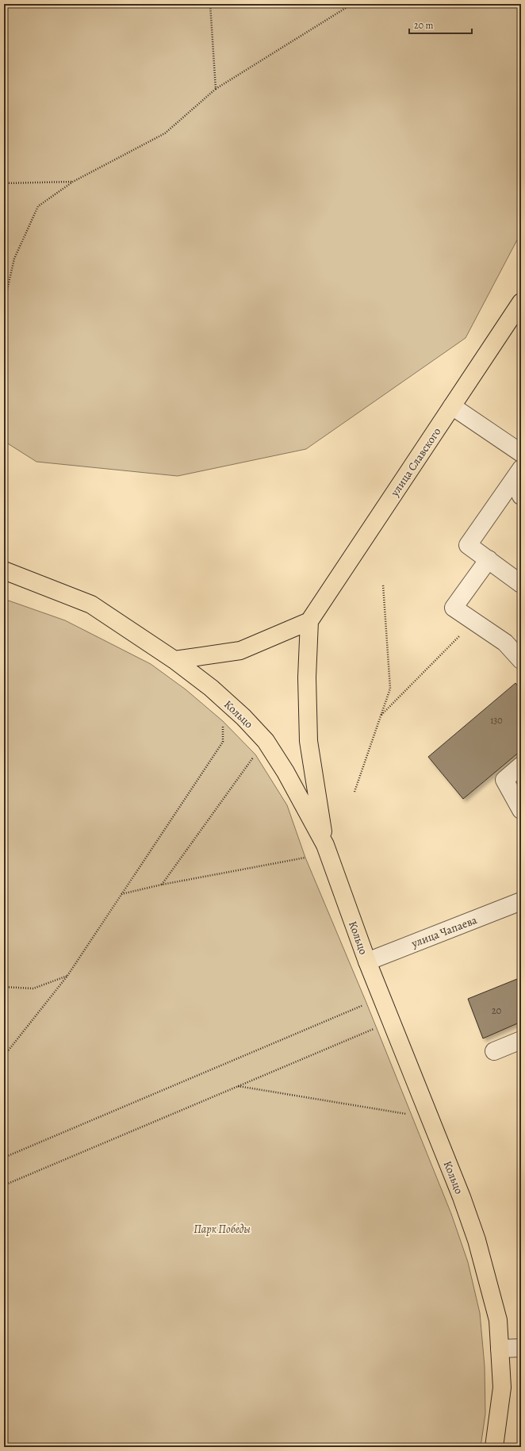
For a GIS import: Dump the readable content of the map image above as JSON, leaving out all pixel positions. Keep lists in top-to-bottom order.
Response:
{
  "streets": {
    "main road": ["улица Славского", "Кольцо"],
    "street": ["улица Чапаева"]
  },
  "crossings": [
    ["Кольцо", "улица Чапаева"]
  ],
  "parks": ["Парк Победы"],
  "house_numbers": ["130", "20"],
  "scale_bar": "20 m"
}
